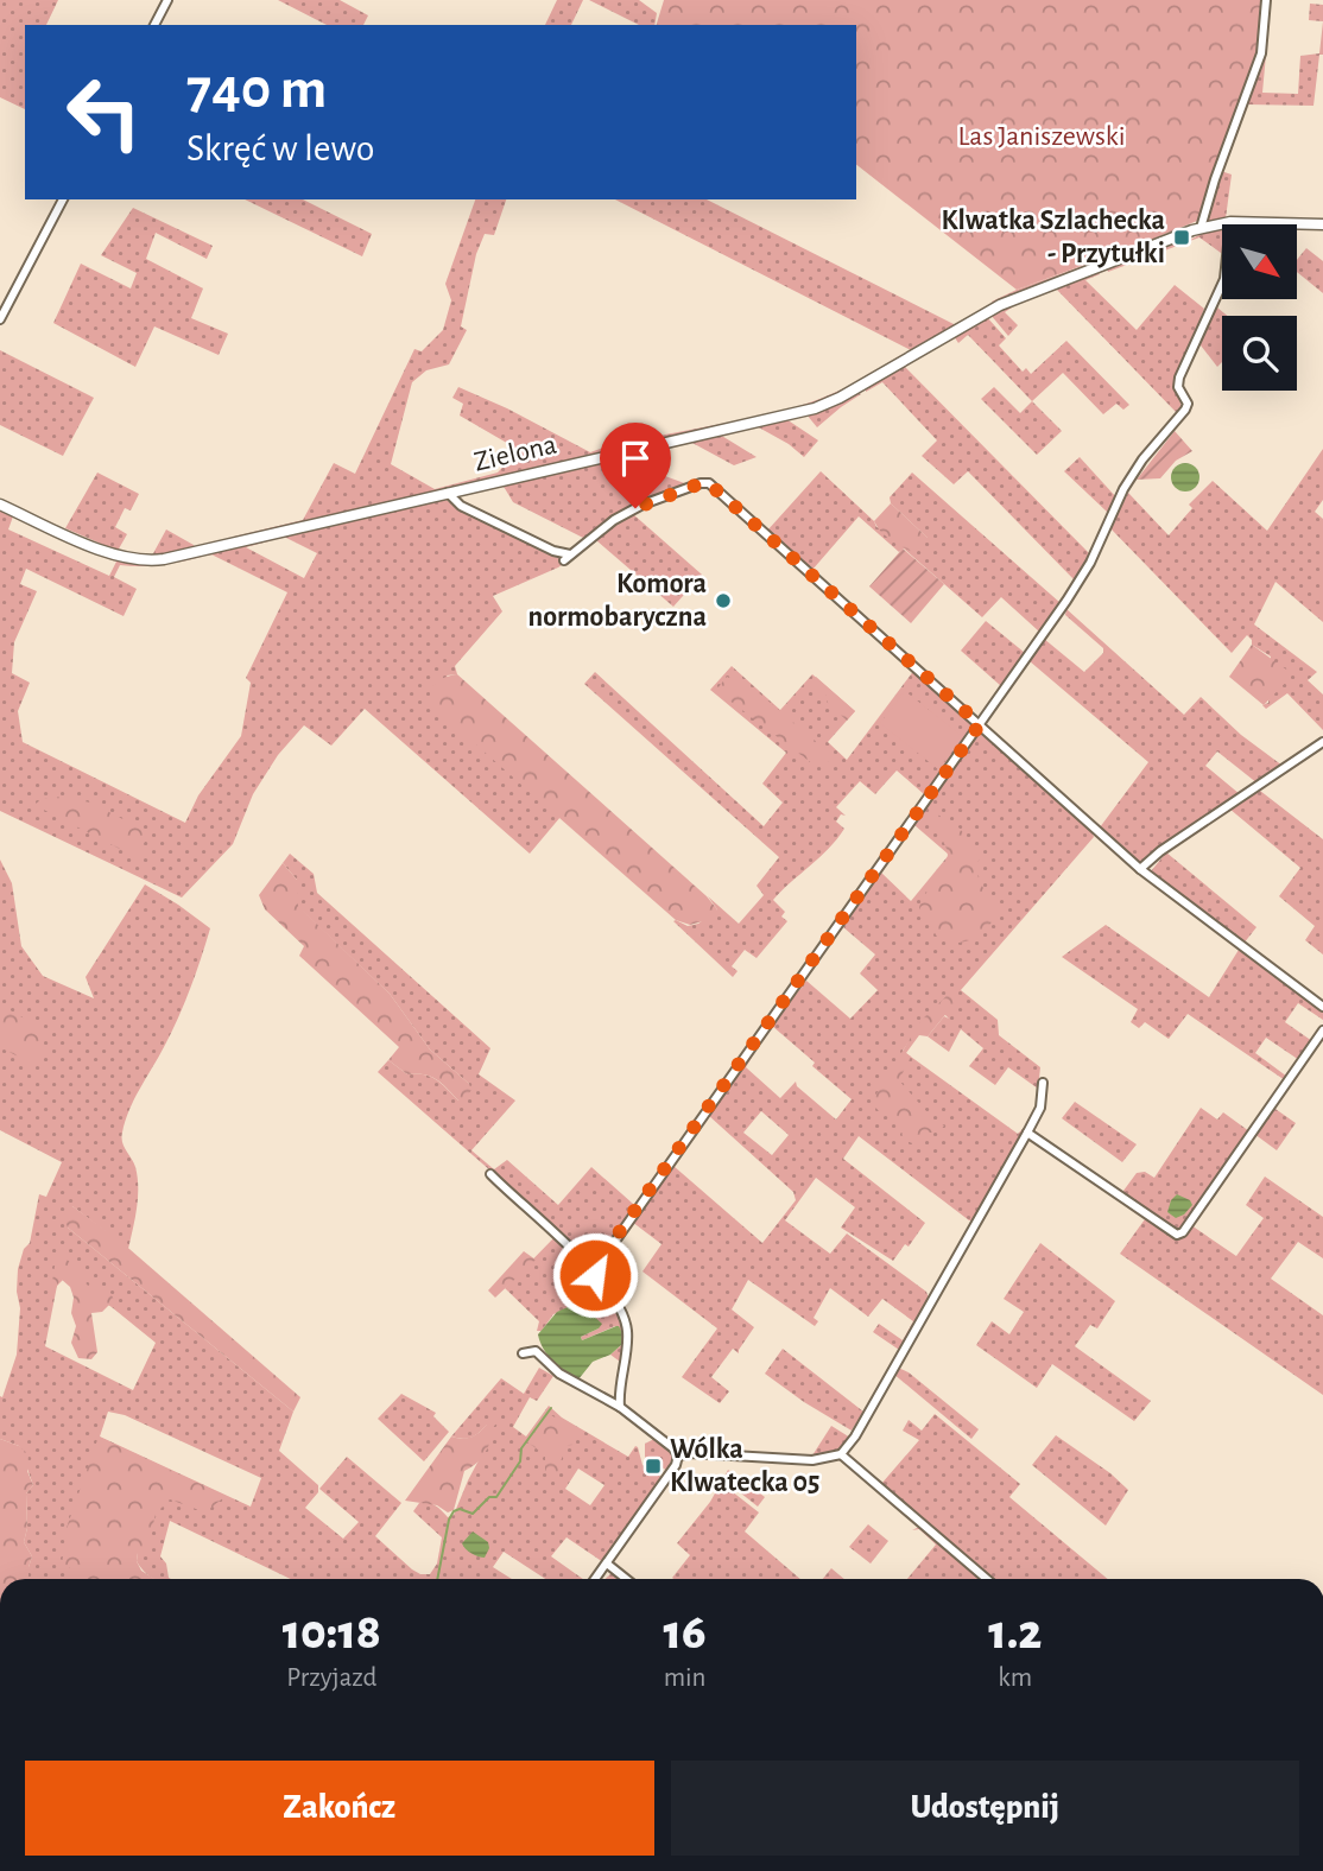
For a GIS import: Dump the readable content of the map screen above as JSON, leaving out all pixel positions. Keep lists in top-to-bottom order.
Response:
{
  "streets": {
    "street": ["Zielona"]
  },
  "parks": ["Las Janiszewski"],
  "places": {
    "transit": ["Klwatka Szlachecka - Przytułki", "Wólka Klwatecka 05"],
    "other": ["Komora normobaryczna"]
  },
  "north": "bottom right",
  "page": {
    "turn": ["740 m", "Skręć w lewo"],
    "eta": [
      "10:18",
      "Przyjazd",
      "16",
      "min",
      "1.2",
      "km"
    ],
    "buttons": ["Zakończ", "Udostępnij"]
  }
}
